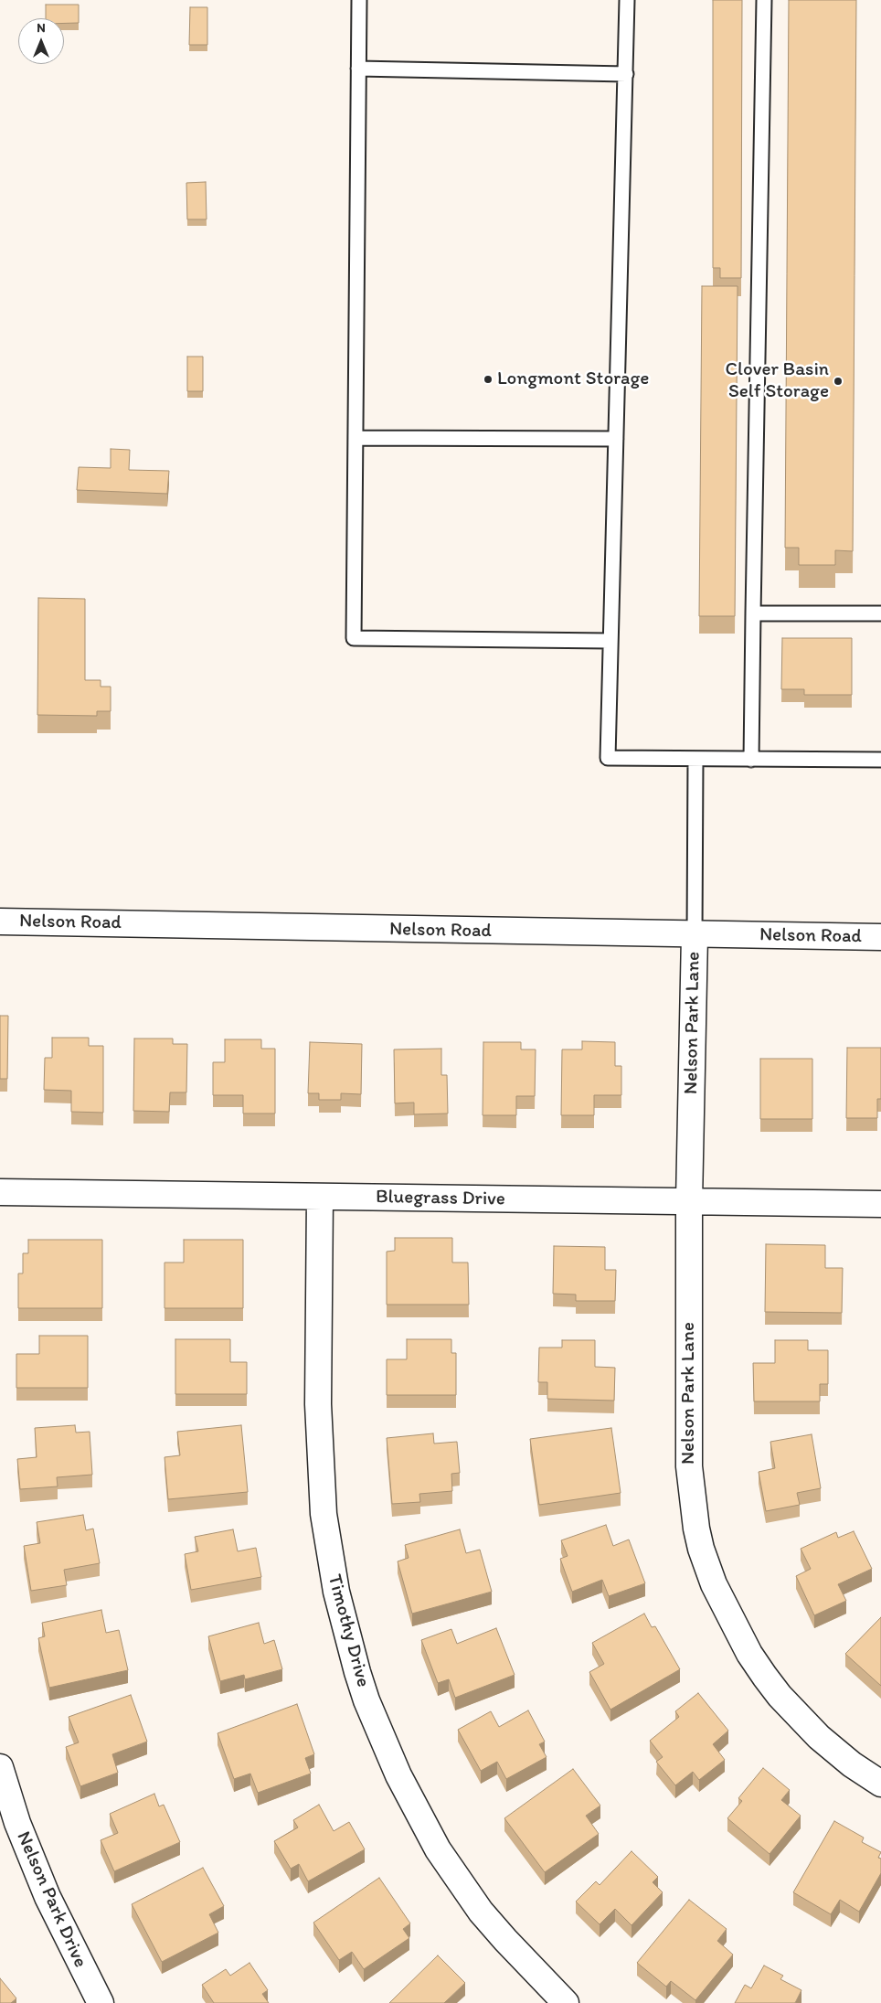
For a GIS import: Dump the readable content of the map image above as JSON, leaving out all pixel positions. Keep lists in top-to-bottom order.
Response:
{
  "streets": {
    "street": [
      "Nelson Road",
      "Nelson Park Lane",
      "Bluegrass Drive",
      "Timothy Drive",
      "Nelson Park Drive"
    ]
  },
  "crossings": [
    ["Nelson Road", "Nelson Park Lane"],
    ["Nelson Park Lane", "Bluegrass Drive"],
    ["Bluegrass Drive", "Timothy Drive"]
  ],
  "places": ["Longmont Storage", "Clover Basin Self Storage"],
  "north": "top"
}
